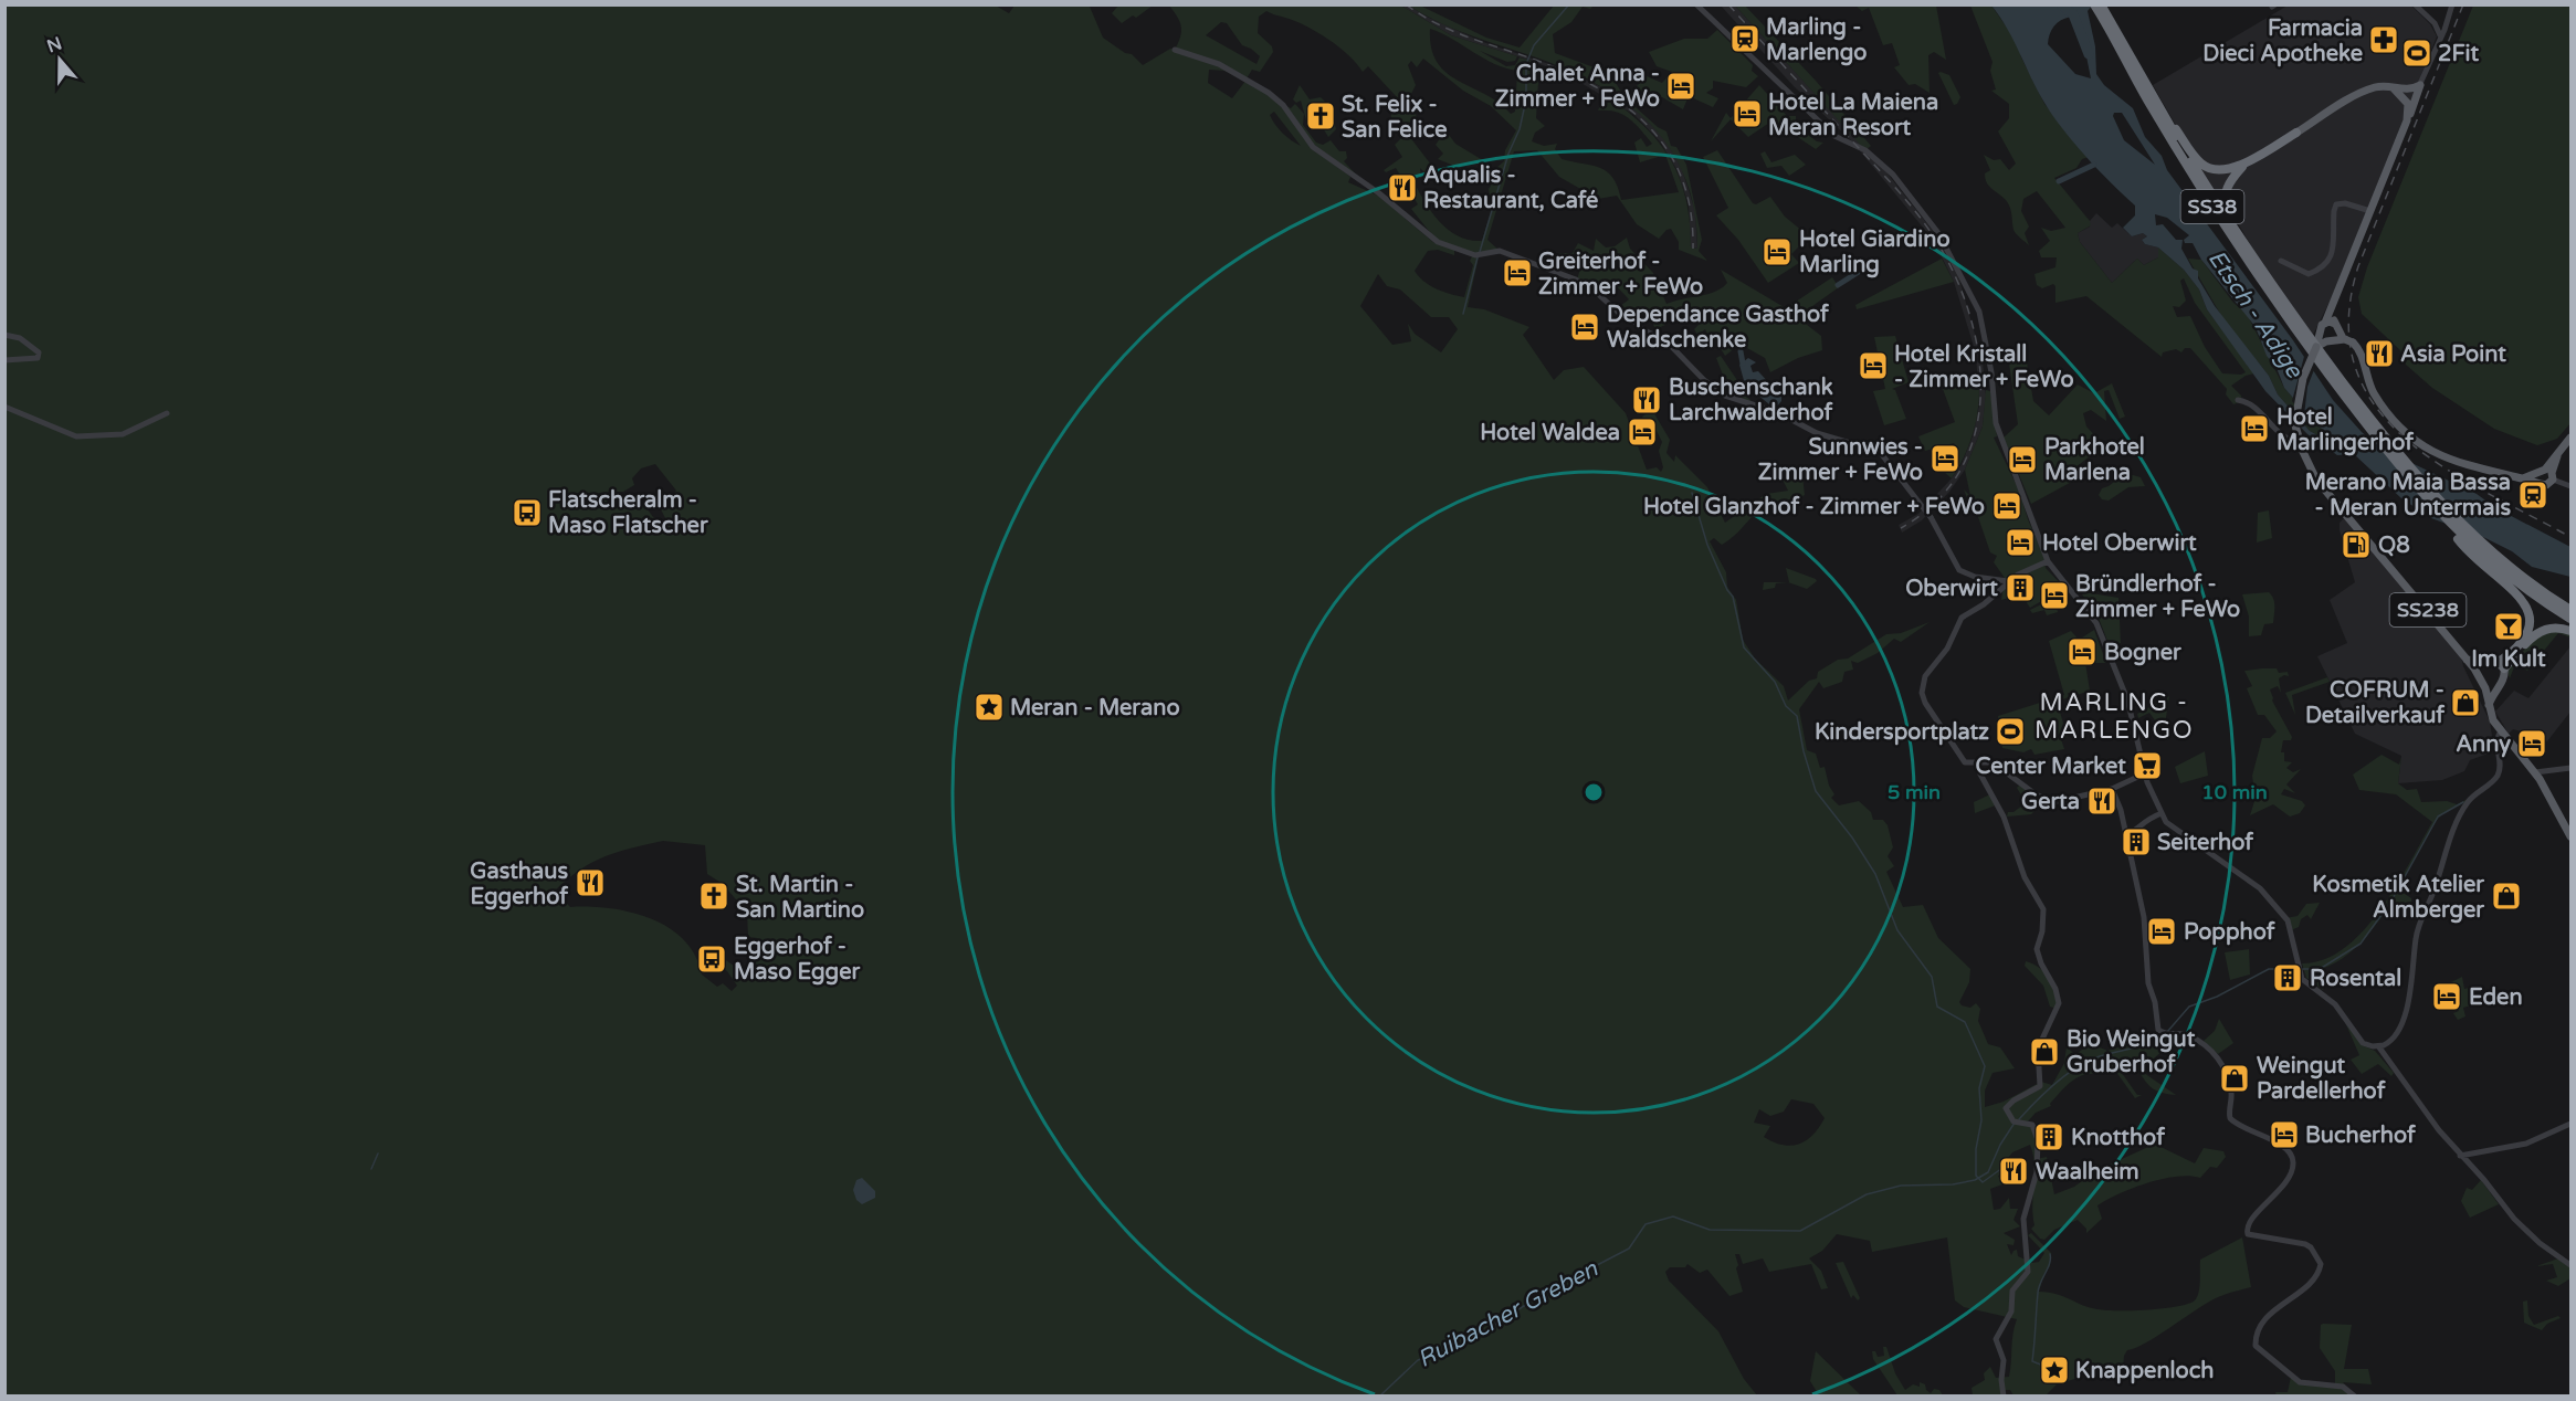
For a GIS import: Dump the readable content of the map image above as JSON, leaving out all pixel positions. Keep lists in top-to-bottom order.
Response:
{
  "streets": {
    "highway": ["SS38"],
    "main road": ["SS238"]
  },
  "districts": ["MARLING - MARLENGO"],
  "water": ["Etsch - Adige", "Ruibacher Greben"],
  "places": {
    "station": ["Marling - Marlengo", "Merano Maia Bassa - Meran Untermais"],
    "pharmacy": ["Farmacia Dieci Apotheke"],
    "sports": ["2Fit", "Kindersportplatz"],
    "hotel": [
      "Chalet Anna - Zimmer + FeWo",
      "Hotel La Maiena Meran Resort",
      "Hotel Giardino Marling",
      "Greiterhof - Zimmer + FeWo",
      "Dependance Gasthof Waldschenke",
      "Hotel Kristall - Zimmer + FeWo",
      "Hotel Marlingerhof",
      "Hotel Waldea",
      "Sunnwies - Zimmer + FeWo",
      "Parkhotel Marlena",
      "Hotel Glanzhof - Zimmer + FeWo",
      "Hotel Oberwirt",
      "Bründlerhof - Zimmer + FeWo",
      "Bogner",
      "Anny",
      "Popphof",
      "Eden",
      "Bucherhof"
    ],
    "church": ["St. Felix - San Felice", "St. Martin - San Martino"],
    "restaurant": [
      "Aqualis - Restaurant, Café",
      "Asia Point",
      "Buschenschank Larchwalderhof",
      "Gerta",
      "Gasthaus Eggerhof",
      "Waalheim"
    ],
    "bus stop": ["Flatscheralm - Maso Flatscher", "Eggerhof - Maso Egger"],
    "fuel station": ["Q8"],
    "building": [
      "Oberwirt",
      "Seiterhof",
      "Rosental",
      "Knotthof"
    ],
    "bar": ["Im Kult"],
    "shop": [
      "COFRUM - Detailverkauf",
      "Kosmetik Atelier Almberger",
      "Bio Weingut Gruberhof",
      "Weingut Pardellerhof"
    ],
    "place": ["Meran - Merano", "Knappenloch"],
    "supermarket": ["Center Market"]
  },
  "north": "top",
  "rings": ["5 min", "10 min"]
}
